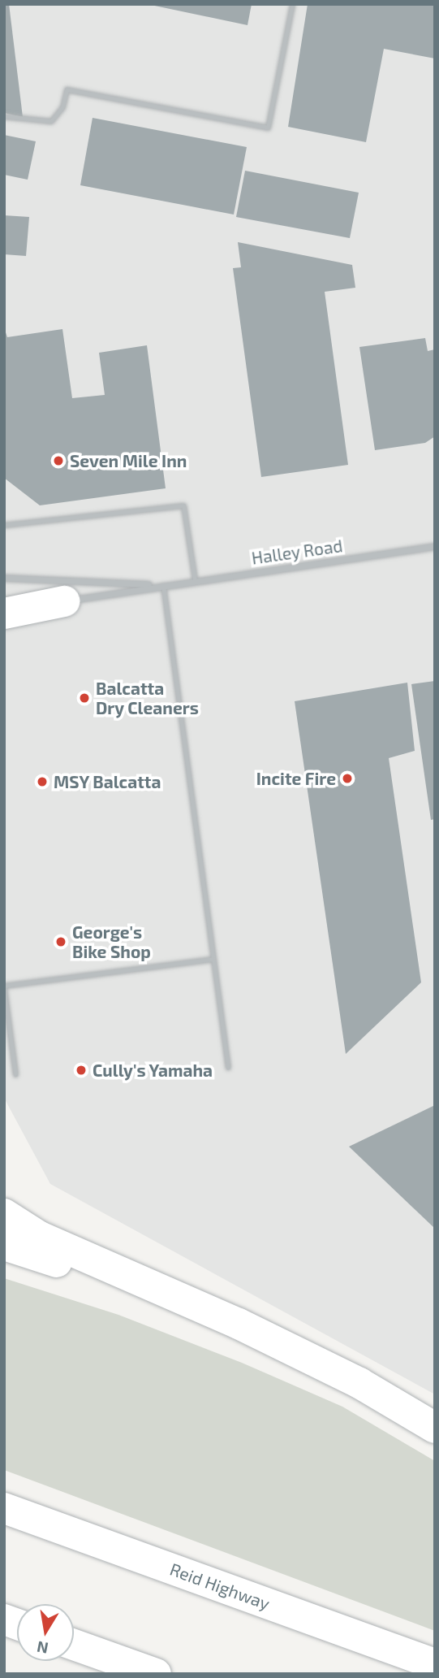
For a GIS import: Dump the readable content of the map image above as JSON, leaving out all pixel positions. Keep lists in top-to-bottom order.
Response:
{
  "streets": {
    "highway": ["Reid Highway"],
    "street": ["Halley Road"]
  },
  "places": [
    "Seven Mile Inn",
    "Balcatta Dry Cleaners",
    "Incite Fire",
    "MSY Balcatta",
    "George's Bike Shop",
    "Cully's Yamaha"
  ],
  "north": "bottom"
}
